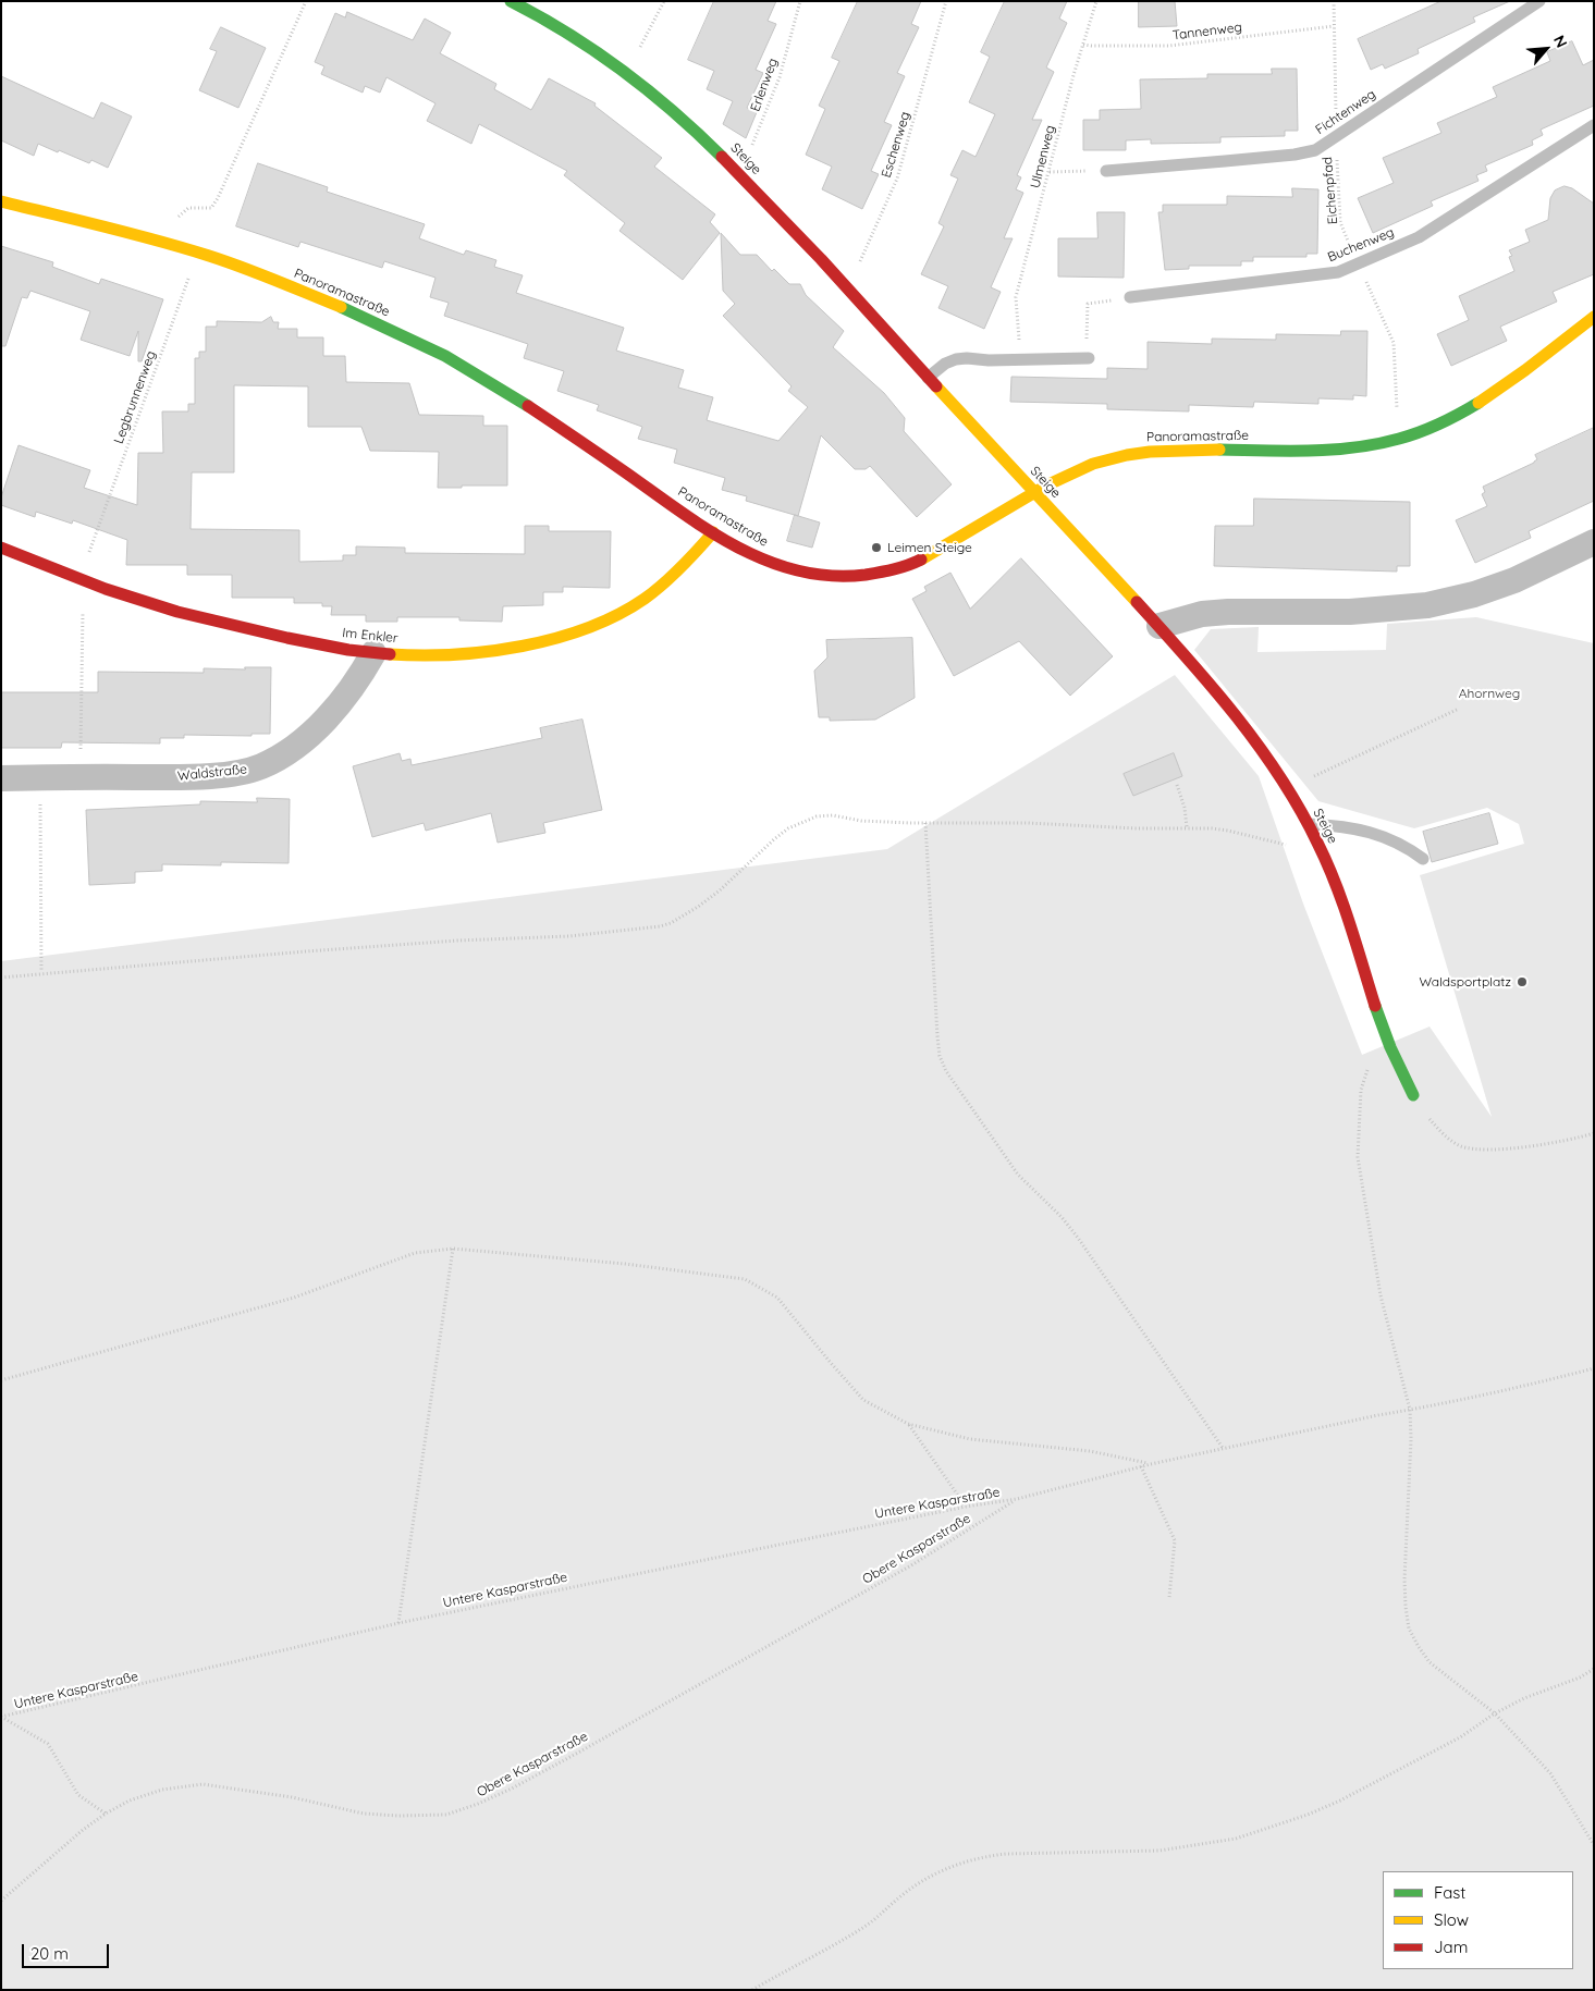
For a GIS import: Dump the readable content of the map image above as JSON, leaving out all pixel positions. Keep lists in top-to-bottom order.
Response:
{
  "streets": {
    "street": [
      "Steige",
      "Panoramastraße",
      "Im Enkler",
      "Waldstraße"
    ],
    "lane": ["Fichtenweg", "Buchenweg"],
    "path": [
      "Tannenweg",
      "Erlenweg",
      "Eschenweg",
      "Ulmenweg",
      "Eichenpfad",
      "Legbrunnenweg",
      "Untere Kasparstraße",
      "Obere Kasparstraße"
    ]
  },
  "crossings": [
    ["Tannenweg", "Ulmenweg"],
    ["Tannenweg", "Eichenpfad"],
    ["Erlenweg", "Steige"],
    ["Fichtenweg", "Eichenpfad"],
    ["Eschenweg", "Steige"],
    ["Steige", "Panoramastraße"],
    ["Eichenpfad", "Buchenweg"],
    ["Panoramastraße", "Legbrunnenweg"],
    ["Panoramastraße", "Im Enkler"],
    ["Im Enkler", "Waldstraße"],
    ["Untere Kasparstraße", "Obere Kasparstraße"]
  ],
  "parks": ["Ahornweg"],
  "places": ["Leimen Steige", "Waldsportplatz"],
  "legend": ["Fast", "Slow", "Jam"],
  "scale_bar": "20 m",
  "north": "top right"
}
